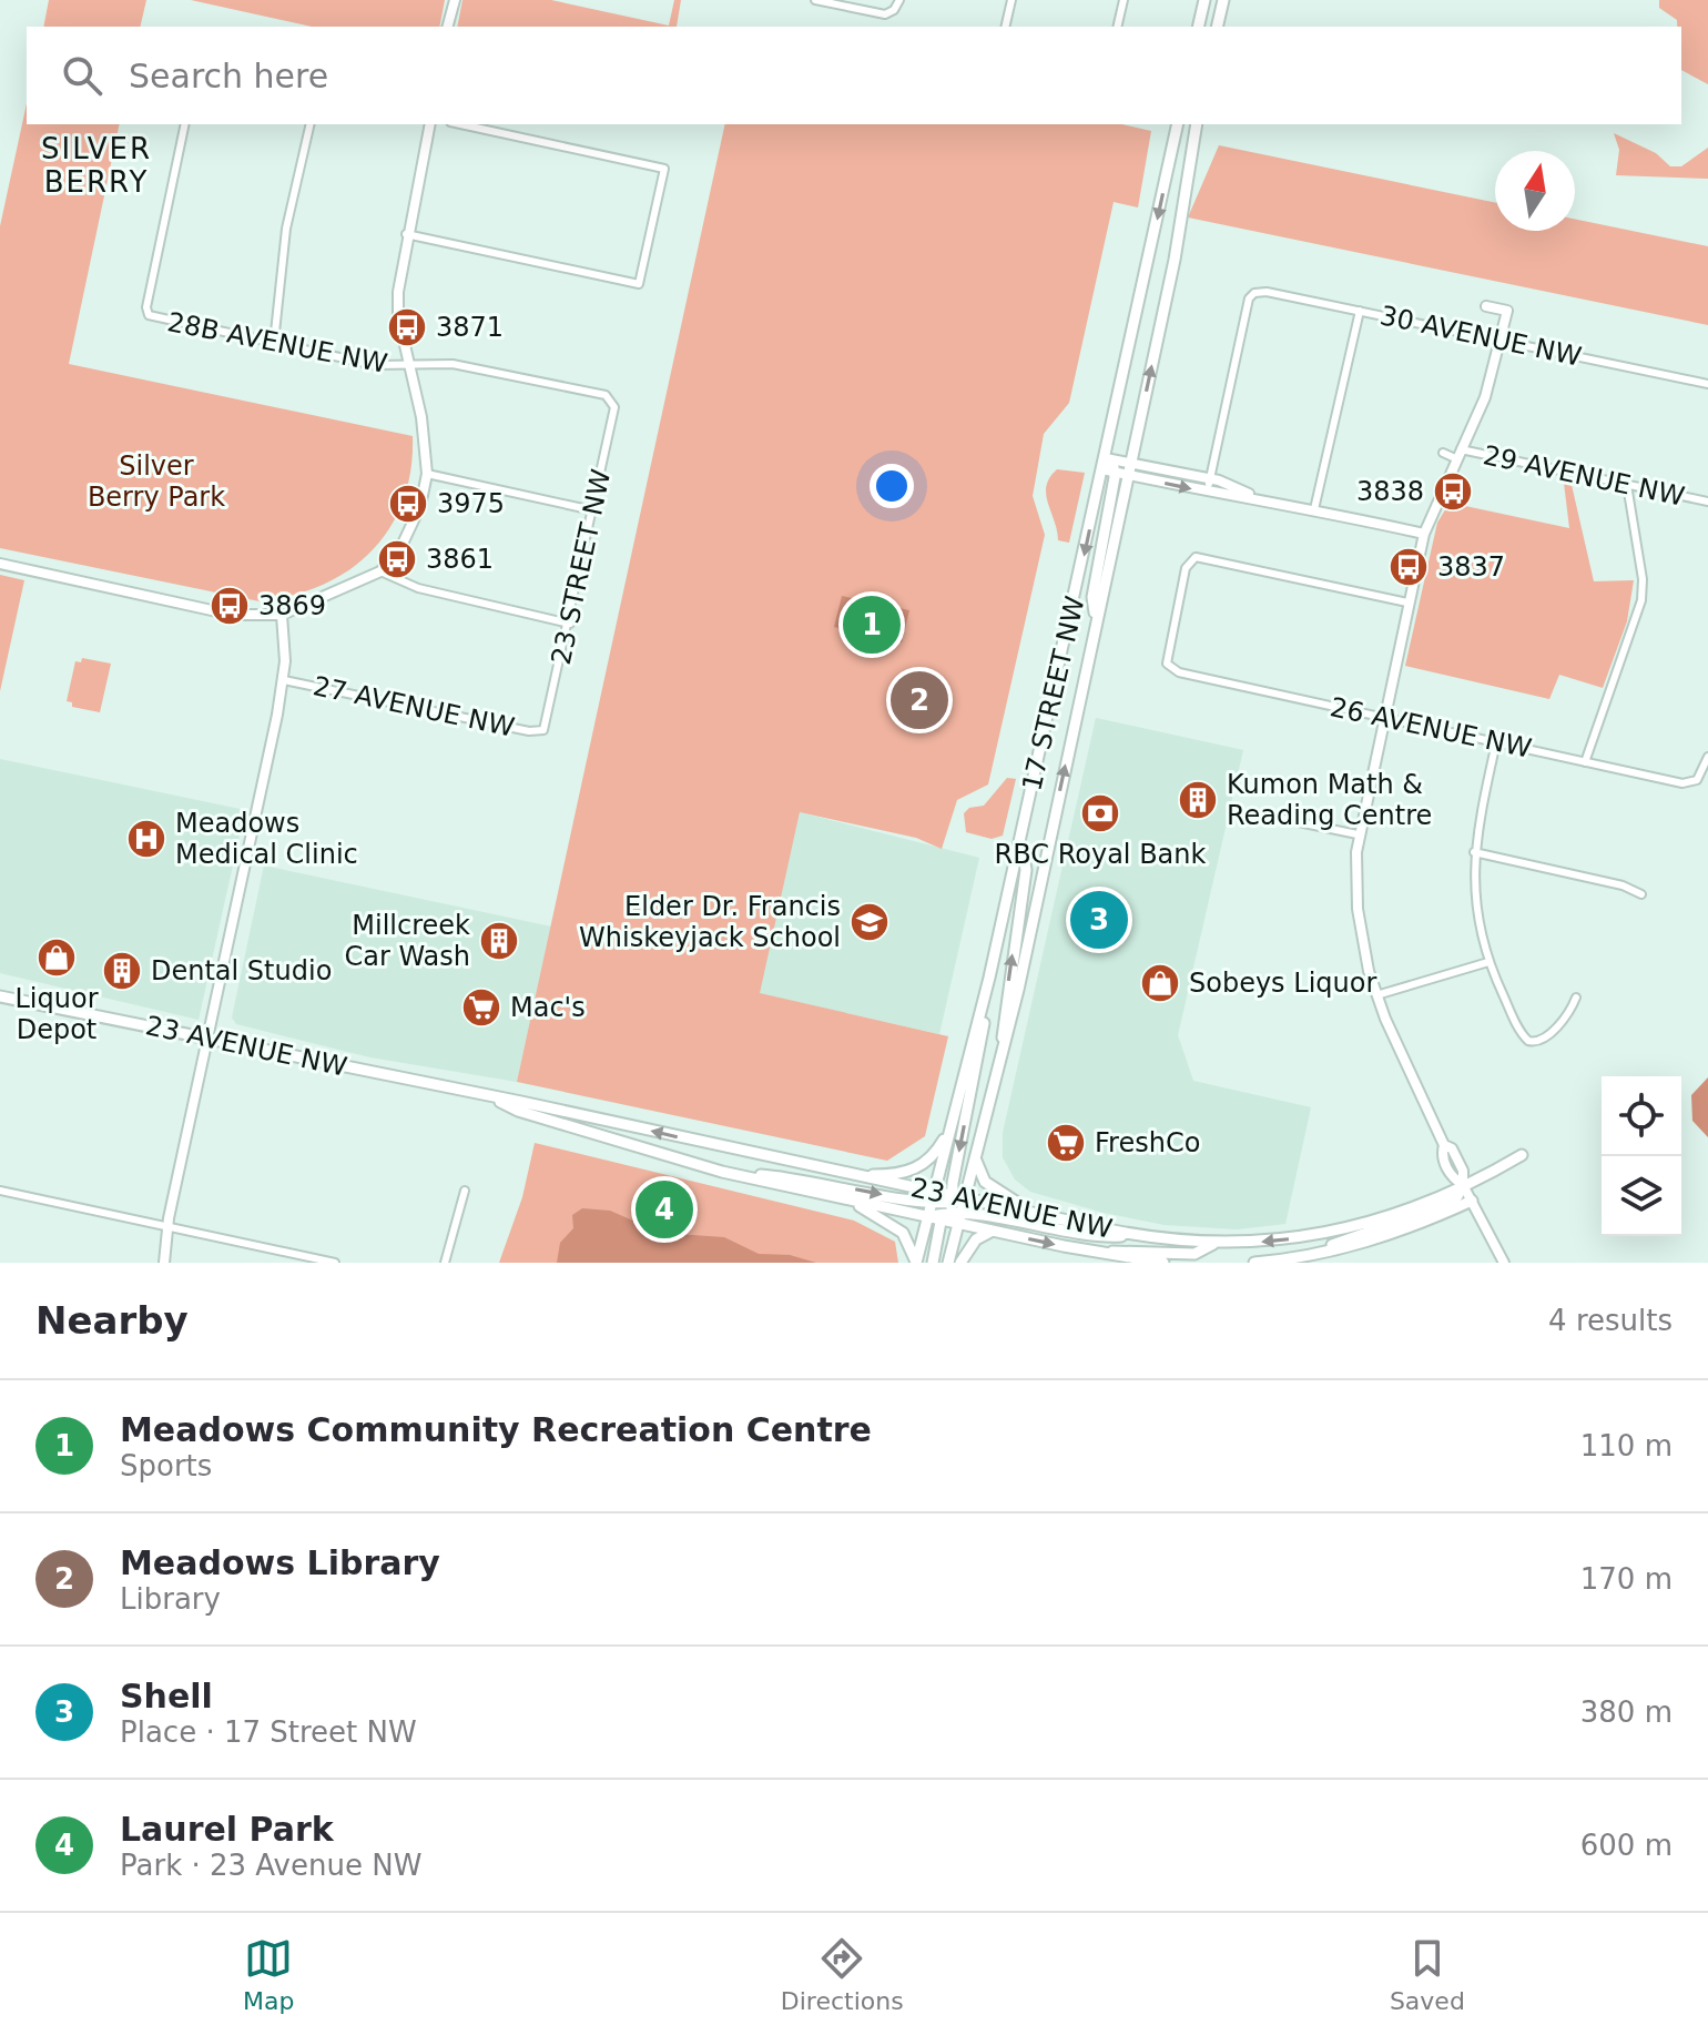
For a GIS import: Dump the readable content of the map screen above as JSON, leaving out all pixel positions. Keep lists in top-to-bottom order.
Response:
{
  "streets": {
    "main road": ["17 STREET NW", "23 AVENUE NW"],
    "street": [
      "30 AVENUE NW",
      "28B AVENUE NW",
      "29 AVENUE NW",
      "23 STREET NW",
      "27 AVENUE NW",
      "26 AVENUE NW"
    ]
  },
  "crossings": [
    ["28B AVENUE NW", "23 STREET NW"],
    ["23 STREET NW", "27 AVENUE NW"],
    ["17 STREET NW", "23 AVENUE NW"]
  ],
  "districts": ["SILVER BERRY"],
  "parks": ["Silver Berry Park"],
  "places": {
    "bus stop": [
      "3871",
      "3838",
      "3975",
      "3861",
      "3837",
      "3869"
    ],
    "building": ["Kumon Math & Reading Centre", "Millcreek Car Wash", "Dental Studio"],
    "bank": ["RBC Royal Bank"],
    "hospital": ["Meadows Medical Clinic"],
    "school or university": ["Elder Dr. Francis Whiskeyjack School"],
    "shop": ["Liquor Depot", "Sobeys Liquor"],
    "supermarket": ["Mac's", "FreshCo"]
  },
  "north": "top",
  "page": {
    "search": "Search here",
    "pins": [
      "1",
      "2",
      "3",
      "4"
    ],
    "heading": ["Nearby", "4 results"],
    "list": [
      {
        "mark": "1",
        "name": "Meadows Community Recreation Centre",
        "note": "Sports",
        "value": "110 m"
      },
      {
        "mark": "2",
        "name": "Meadows Library",
        "note": "Library",
        "value": "170 m"
      },
      {
        "mark": "3",
        "name": "Shell",
        "note": "Place · 17 Street NW",
        "value": "380 m"
      },
      {
        "mark": "4",
        "name": "Laurel Park",
        "note": "Park · 23 Avenue NW",
        "value": "600 m"
      }
    ],
    "nav": ["Map", "Directions", "Saved"]
  }
}
